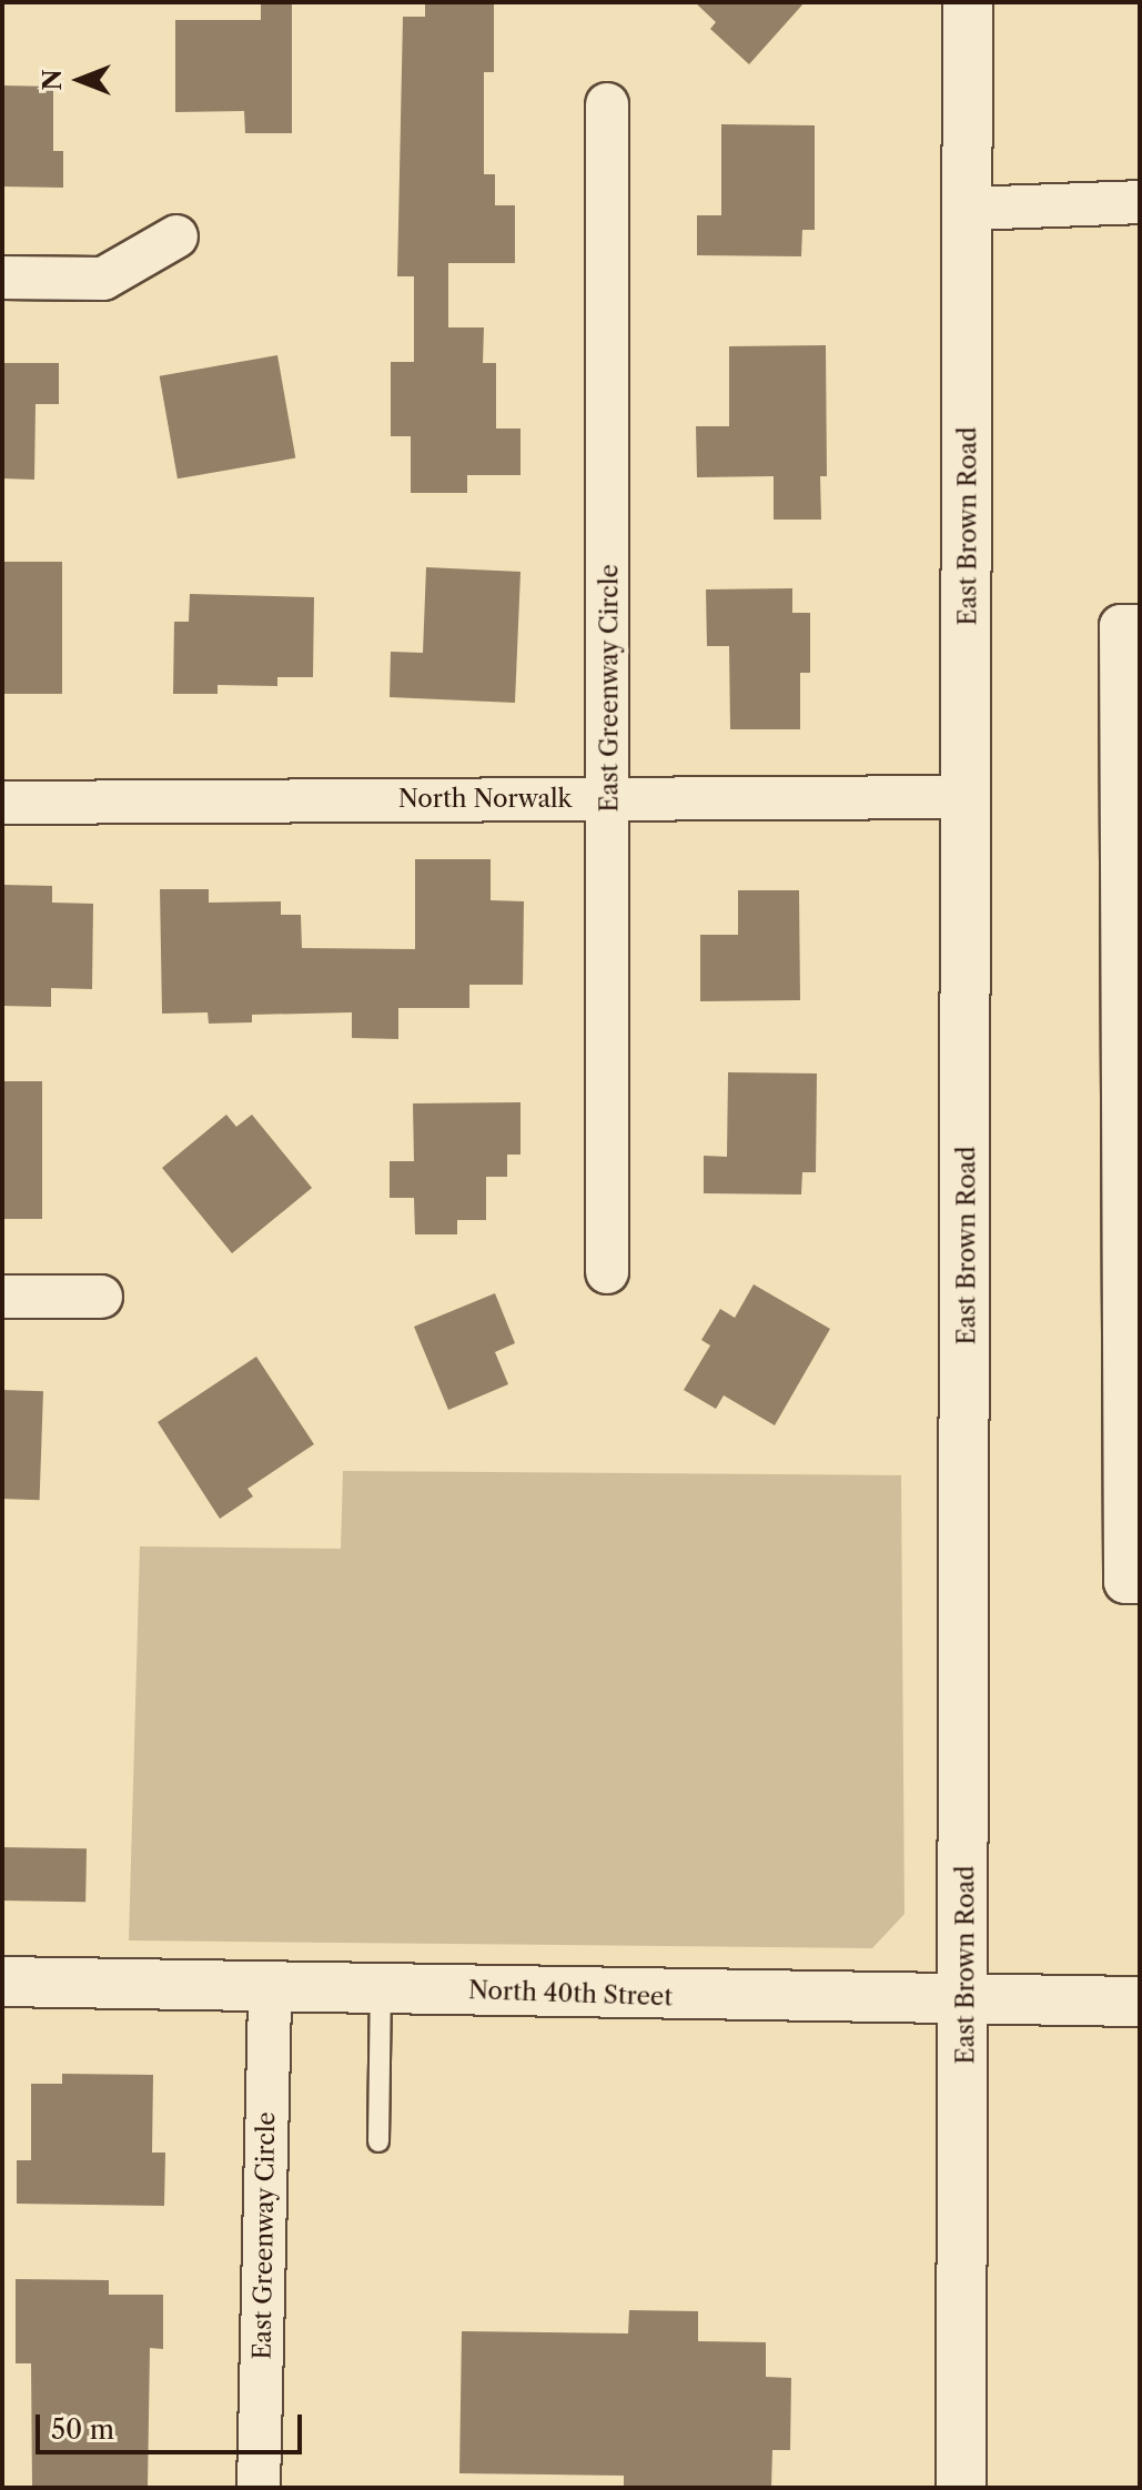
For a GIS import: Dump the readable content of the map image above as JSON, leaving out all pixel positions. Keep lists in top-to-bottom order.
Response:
{
  "streets": {
    "main road": ["East Brown Road", "North 40th Street"],
    "street": ["East Greenway Circle", "North Norwalk"]
  },
  "crossings": [
    ["East Brown Road", "North Norwalk"],
    ["East Brown Road", "North 40th Street"],
    ["East Greenway Circle", "North Norwalk"],
    ["East Greenway Circle", "North 40th Street"]
  ],
  "scale_bar": "50 m",
  "north": "left"
}
